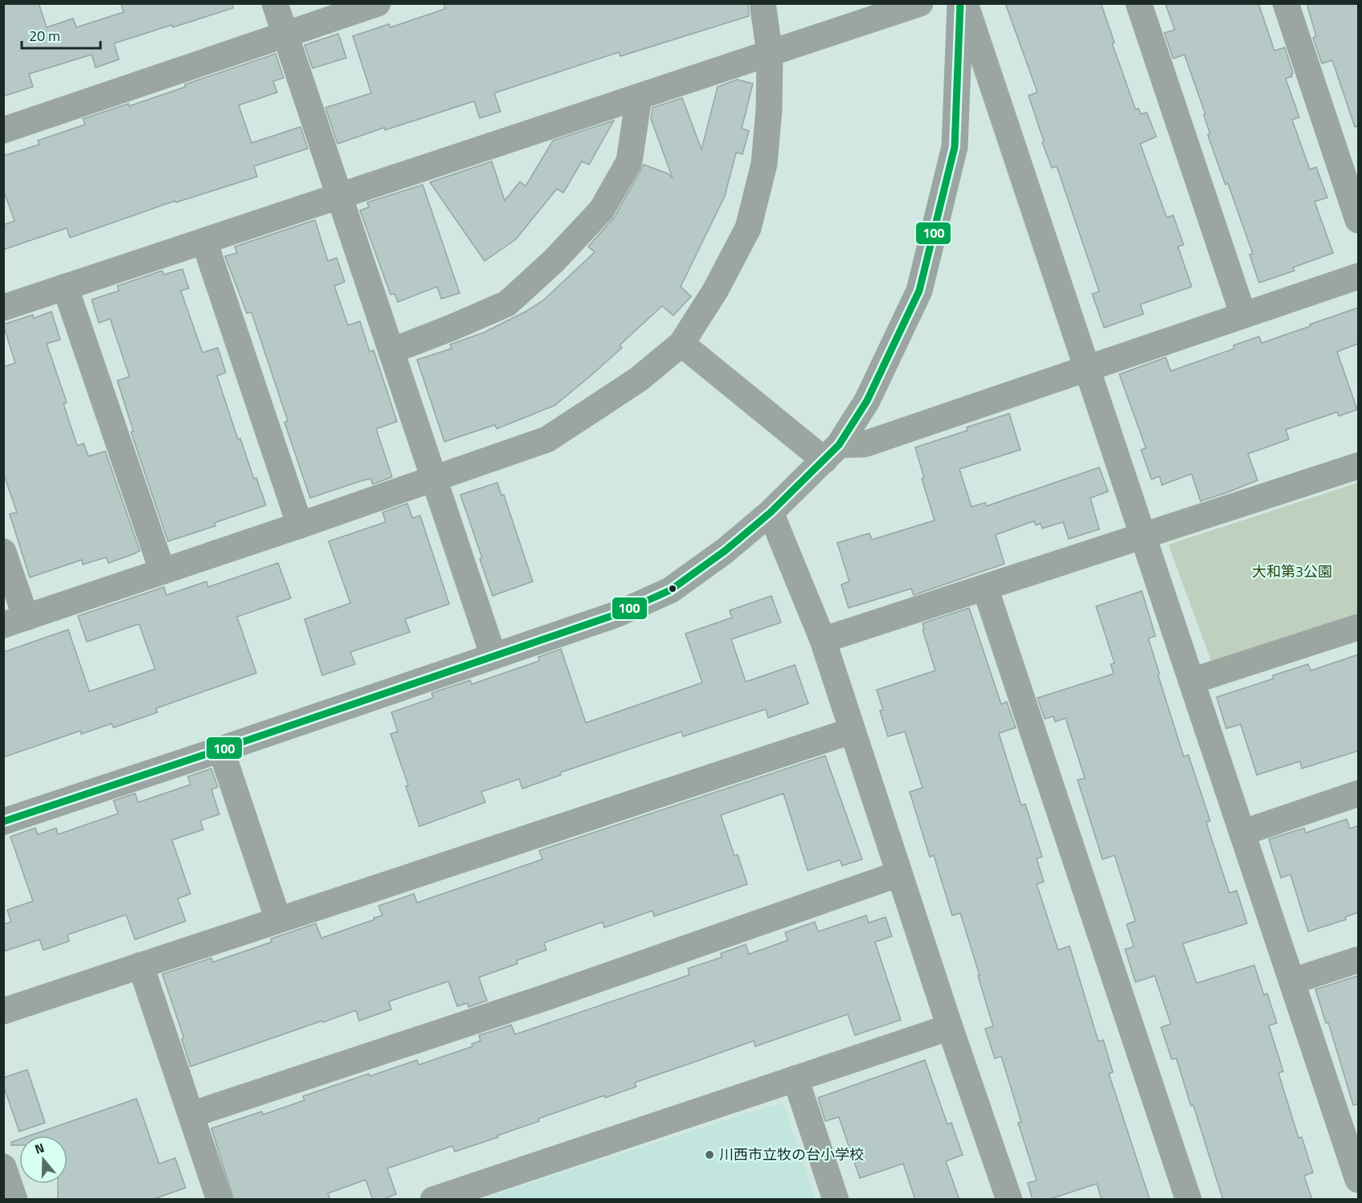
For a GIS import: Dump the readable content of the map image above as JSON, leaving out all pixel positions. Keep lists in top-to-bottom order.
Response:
{
  "parks": ["大和第3公園"],
  "places": ["川西市立牧の台小学校"],
  "lines": ["transit line 100"],
  "scale_bar": "20 m",
  "north": "top"
}
